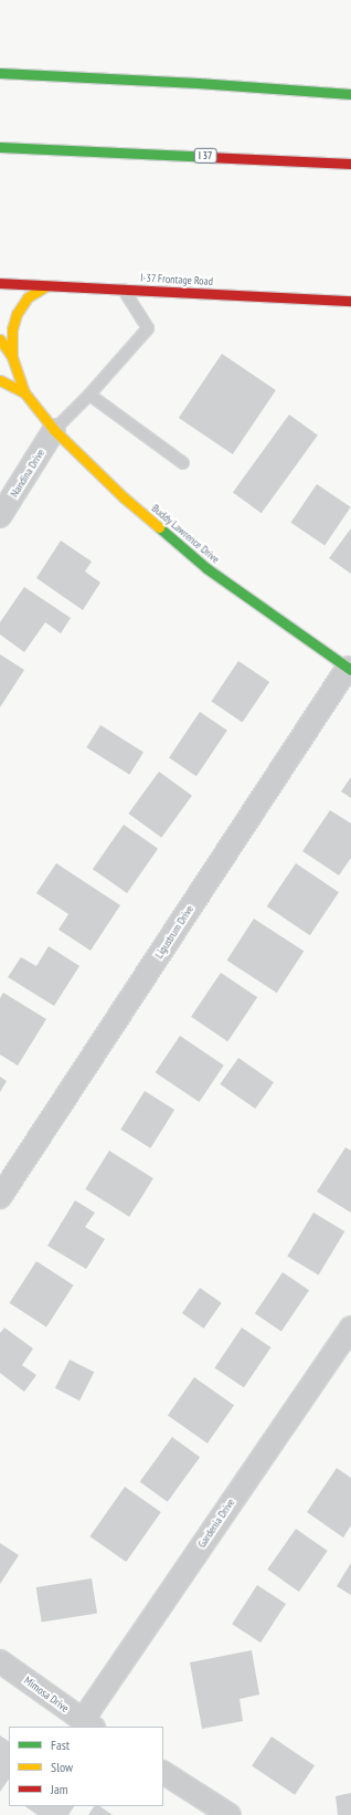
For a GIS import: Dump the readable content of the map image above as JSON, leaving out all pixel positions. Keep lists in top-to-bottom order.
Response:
{
  "streets": {
    "main road": ["I 37", "I-37 Frontage Road", "Buddy Lawrence Drive"],
    "street": [
      "Nandina Drive",
      "Ligustrum Drive",
      "Gardenia Drive",
      "Mimosa Drive"
    ]
  },
  "crossings": [
    ["Nandina Drive", "Buddy Lawrence Drive"],
    ["Buddy Lawrence Drive", "Ligustrum Drive"],
    ["Gardenia Drive", "Mimosa Drive"]
  ],
  "legend": ["Fast", "Slow", "Jam"]
}
